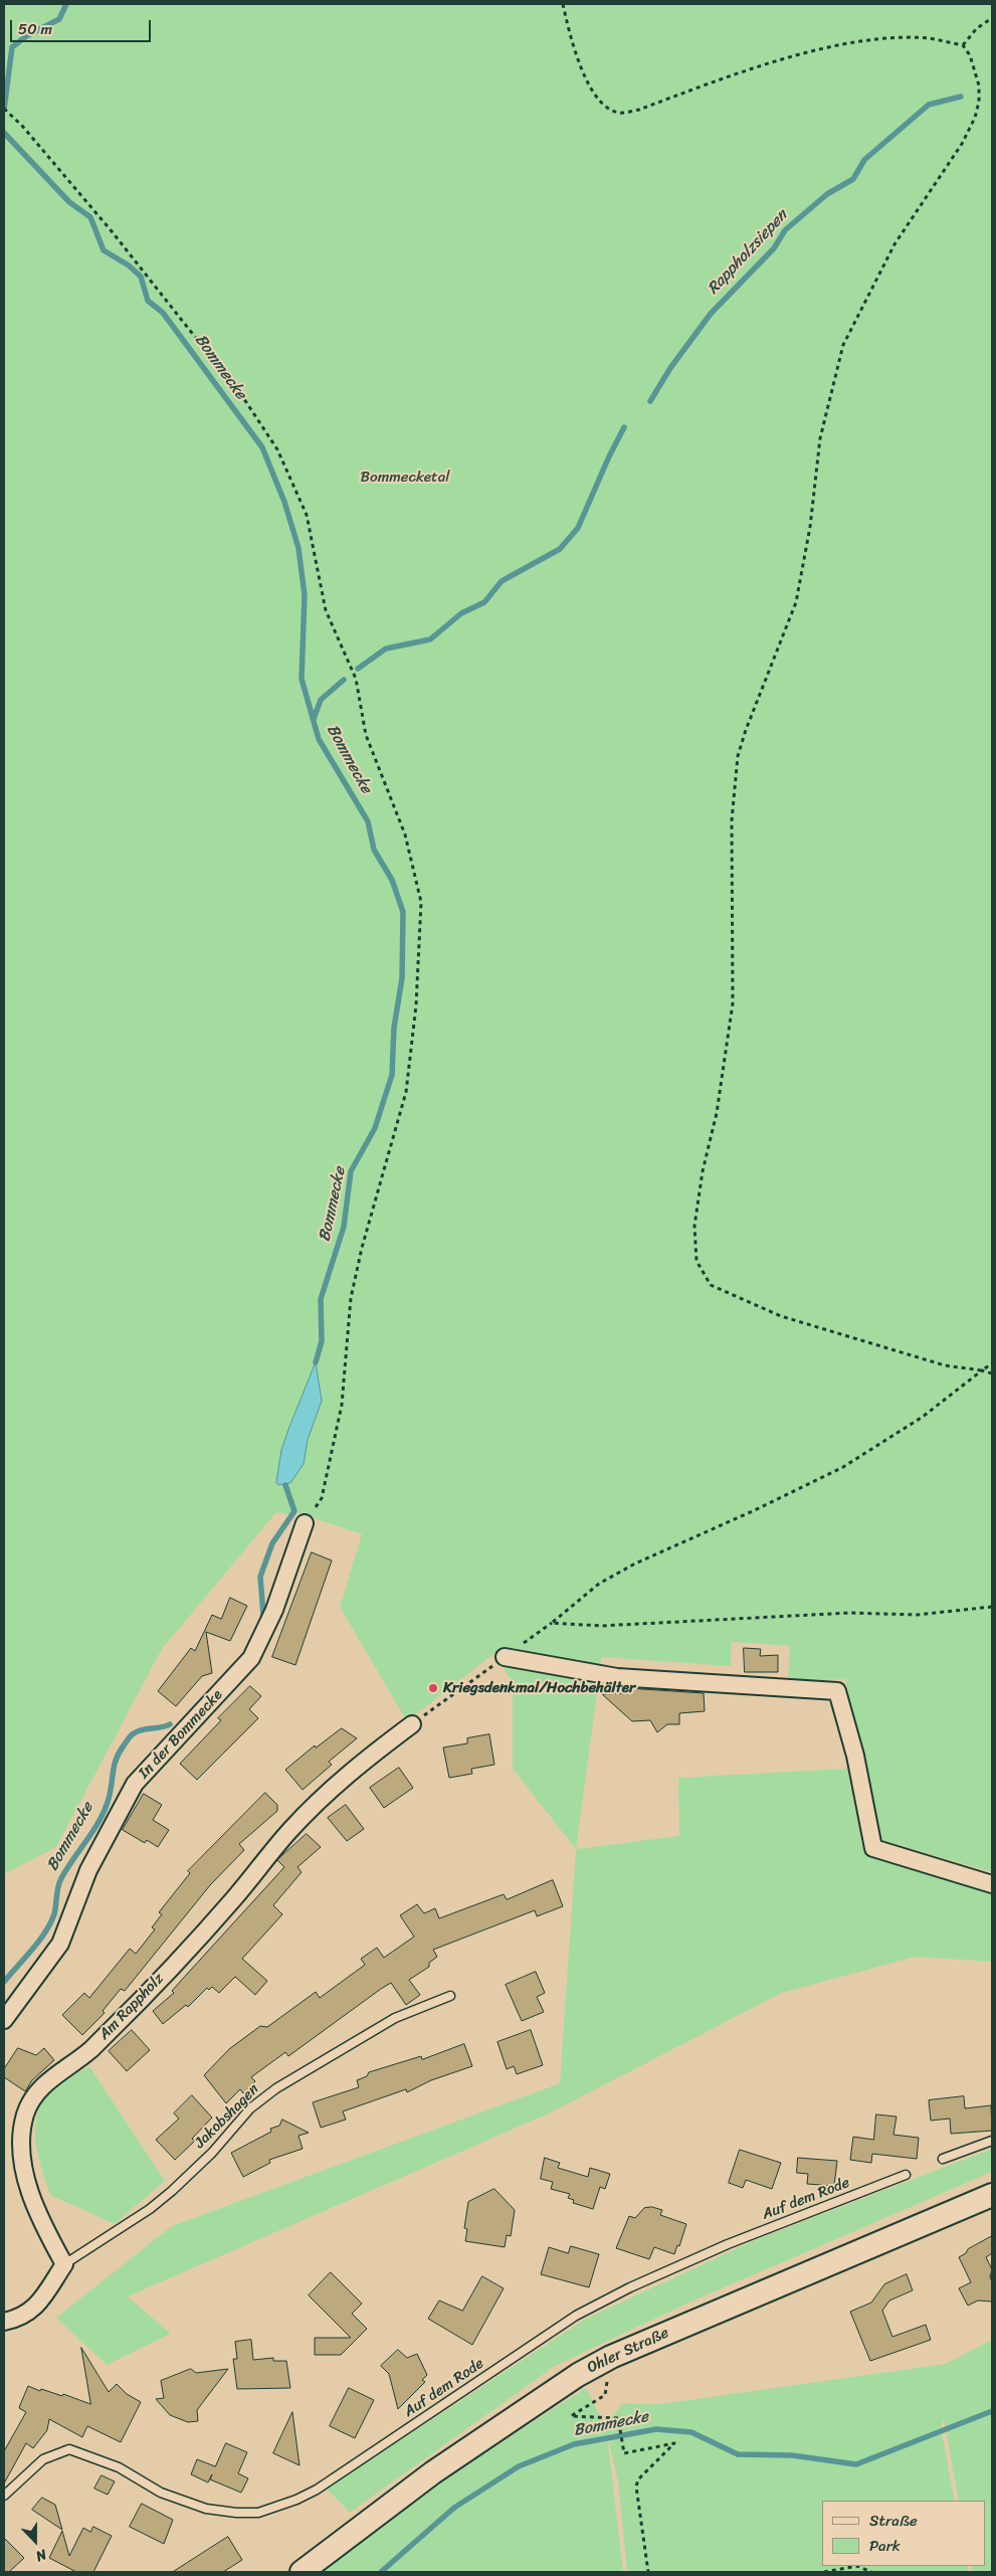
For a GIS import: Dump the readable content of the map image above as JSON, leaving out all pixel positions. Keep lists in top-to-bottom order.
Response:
{
  "streets": {
    "street": ["In der Bommecke", "Am Rappholz", "Ohler Straße"],
    "lane": ["Jakobshagen", "Auf dem Rode"]
  },
  "crossings": [
    ["Am Rappholz", "Jakobshagen"]
  ],
  "water": ["Rappholzsiepen", "Bommecke"],
  "parks": ["Bommecketal"],
  "places": ["Kriegsdenkmal/Hochbehälter"],
  "legend": ["Straße", "Park"],
  "scale_bar": "50 m",
  "north": "bottom"
}
